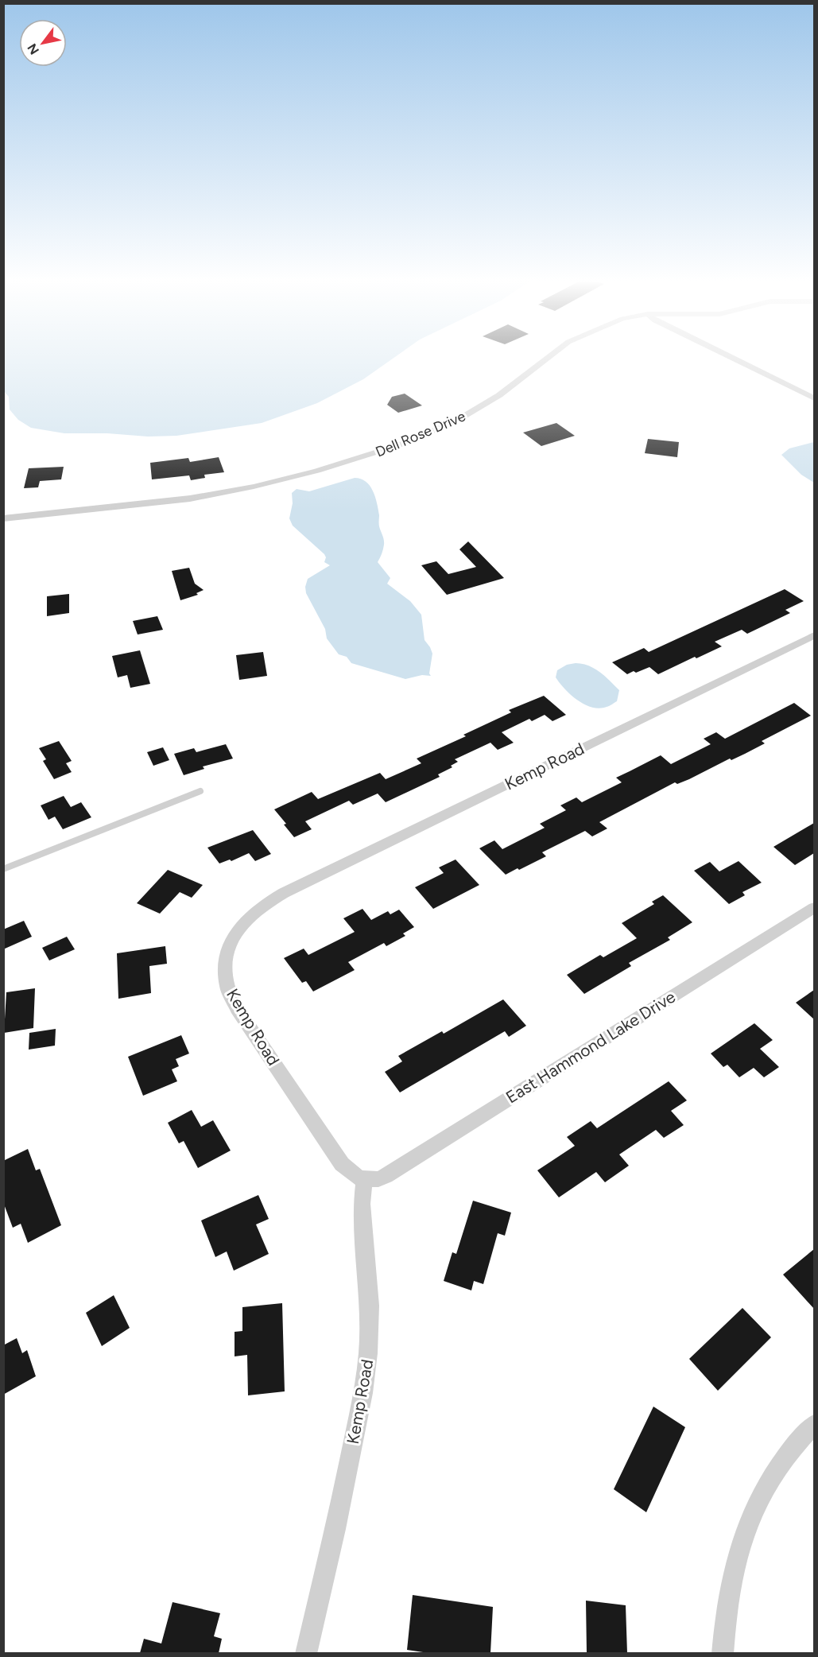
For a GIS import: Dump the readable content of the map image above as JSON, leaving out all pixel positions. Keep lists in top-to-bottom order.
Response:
{
  "streets": {
    "street": ["Dell Rose Drive", "Kemp Road", "East Hammond Lake Drive"]
  },
  "crossings": [
    ["Kemp Road", "East Hammond Lake Drive"]
  ],
  "north": "bottom left"
}
